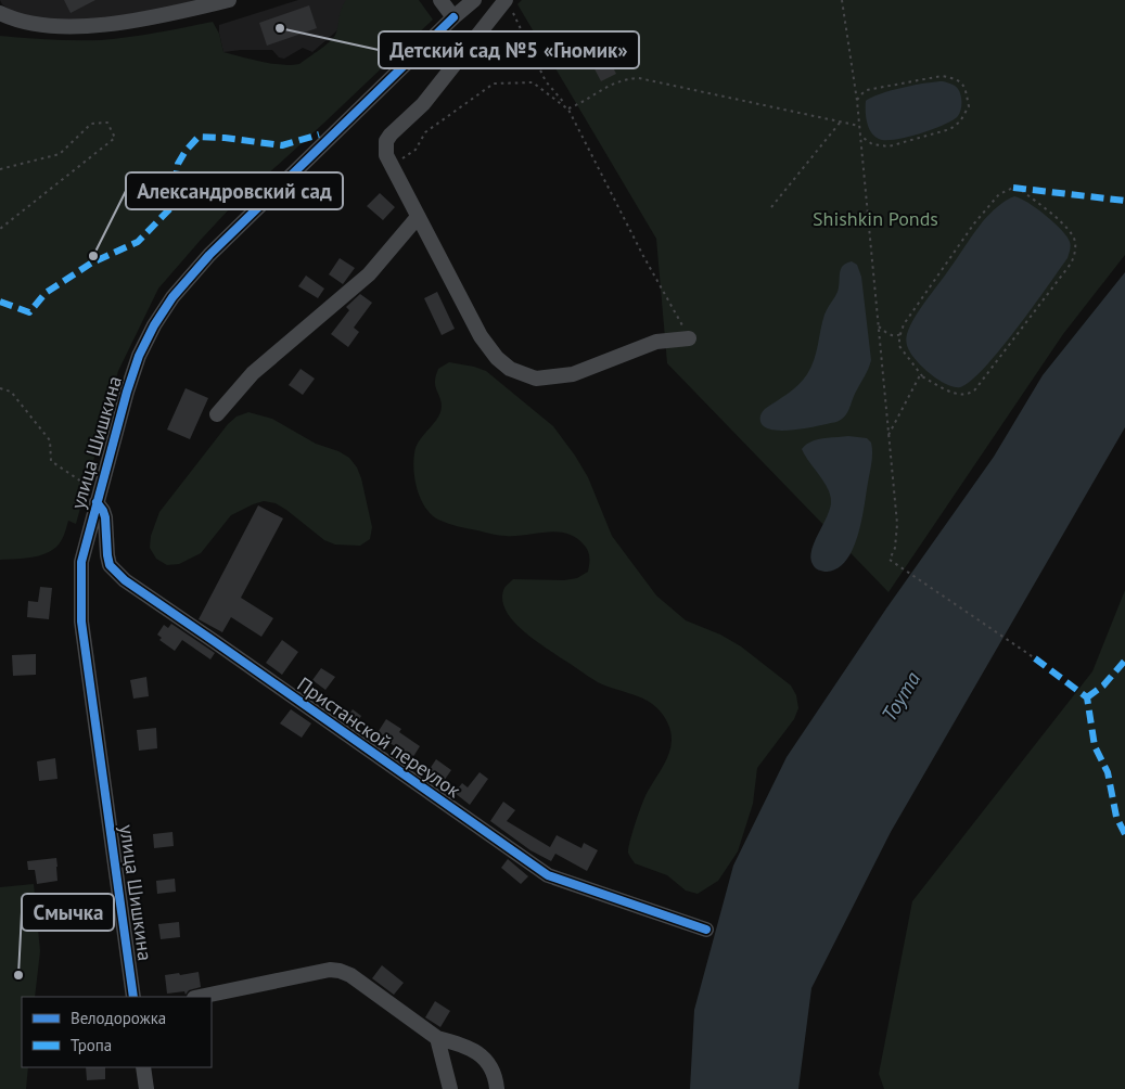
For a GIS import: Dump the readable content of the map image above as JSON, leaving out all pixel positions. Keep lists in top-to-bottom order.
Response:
{
  "streets": {
    "street": ["улица Шишкина", "Пристанской переулок"]
  },
  "crossings": [
    ["улица Шишкина", "Пристанской переулок"]
  ],
  "water": ["Toyma"],
  "parks": ["Shishkin Ponds"],
  "places": ["Детский сад №5 «Гномик»", "Александровский сад", "Смычка"],
  "legend": ["Велодорожка", "Тропа"]
}
